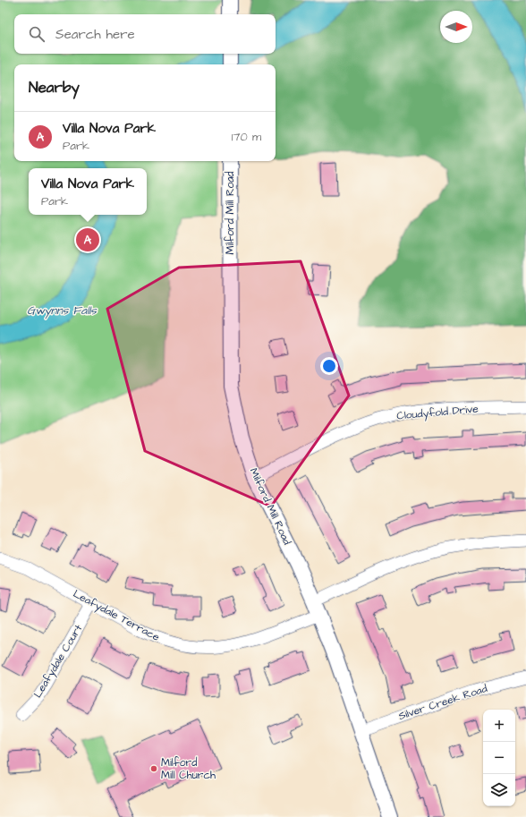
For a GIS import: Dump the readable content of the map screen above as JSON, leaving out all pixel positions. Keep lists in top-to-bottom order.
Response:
{
  "streets": {
    "main road": ["Milford Mill Road"],
    "street": [
      "Cloudyfold Drive",
      "Leafydale Terrace",
      "Leafydale Court",
      "Silver Creek Road"
    ]
  },
  "crossings": [
    ["Milford Mill Road", "Cloudyfold Drive"],
    ["Milford Mill Road", "Leafydale Terrace"],
    ["Milford Mill Road", "Silver Creek Road"],
    ["Leafydale Terrace", "Leafydale Court"]
  ],
  "water": ["Gwynns Falls"],
  "places": ["Milford Mill Church"],
  "north": "right",
  "page": {
    "search": "Search here",
    "heading": "Nearby",
    "list": [
      {
        "mark": "A",
        "name": "Villa Nova Park",
        "note": "Park",
        "value": "170 m"
      }
    ],
    "popup": ["Villa Nova Park", "Park"],
    "pins": "A",
    "map_buttons": ["+", "−"]
  }
}
